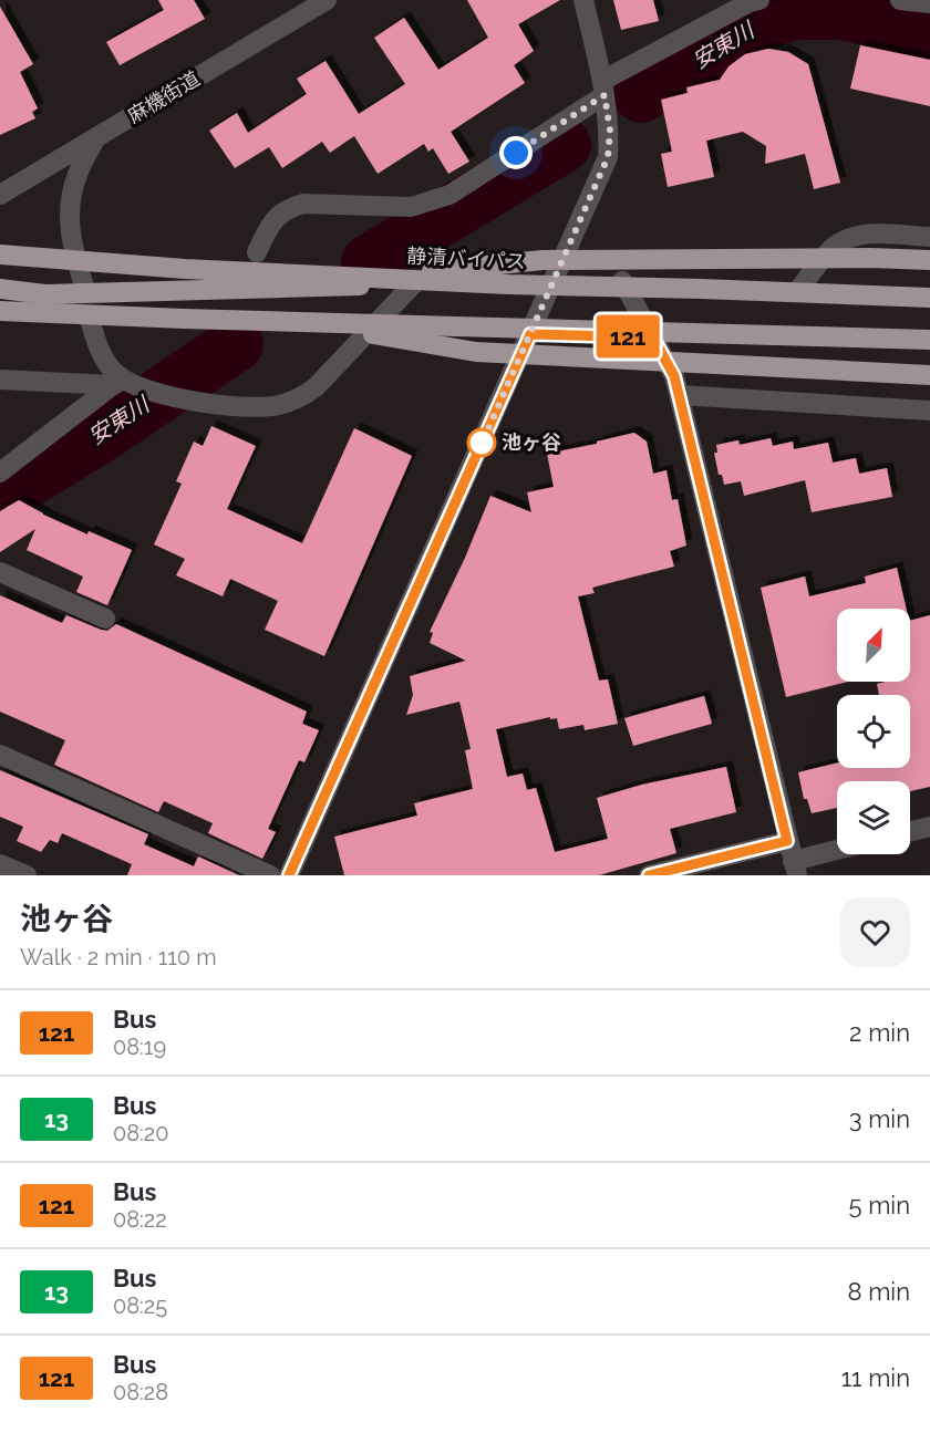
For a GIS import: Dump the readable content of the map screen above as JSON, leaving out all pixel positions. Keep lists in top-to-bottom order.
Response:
{
  "streets": {
    "highway": ["静清バイパス"],
    "street": ["麻機街道"]
  },
  "water": ["安東川"],
  "places": ["池ヶ谷"],
  "lines": ["bus line 121"],
  "north": "top right",
  "page": {
    "on_map": "121",
    "heading": ["池ヶ谷", "Walk · 2 min · 110 m"],
    "list": [
      {
        "mark": "121",
        "name": "Bus",
        "note": "08:19",
        "value": "2 min"
      },
      {
        "mark": "13",
        "name": "Bus",
        "note": "08:20",
        "value": "3 min"
      },
      {
        "mark": "121",
        "name": "Bus",
        "note": "08:22",
        "value": "5 min"
      },
      {
        "mark": "13",
        "name": "Bus",
        "note": "08:25",
        "value": "8 min"
      },
      {
        "mark": "121",
        "name": "Bus",
        "note": "08:28",
        "value": "11 min"
      }
    ]
  }
}
